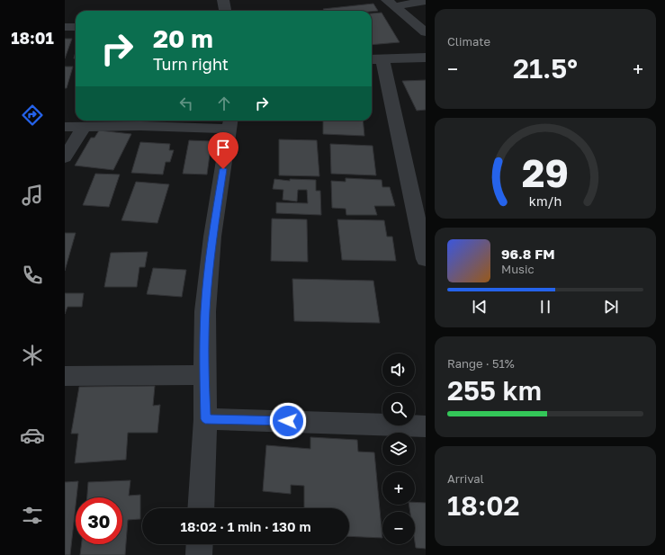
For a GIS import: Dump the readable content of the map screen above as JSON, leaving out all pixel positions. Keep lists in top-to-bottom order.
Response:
{
  "page": {
    "tabs": "18:01",
    "tile": [
      "Climate",
      ["Range · 51%", "255 km"],
      ["Arrival", "18:02"]
    ],
    "turn": ["20 m", "Turn right"],
    "heat": ["−", "21.5°", "+"],
    "song": ["96.8 FM", "Music"],
    "map_buttons": ["+", "−"],
    "limit": "30",
    "trip": "18:02 · 1 min · 130 m",
    "gauge": ["29", "km/h"]
  }
}
